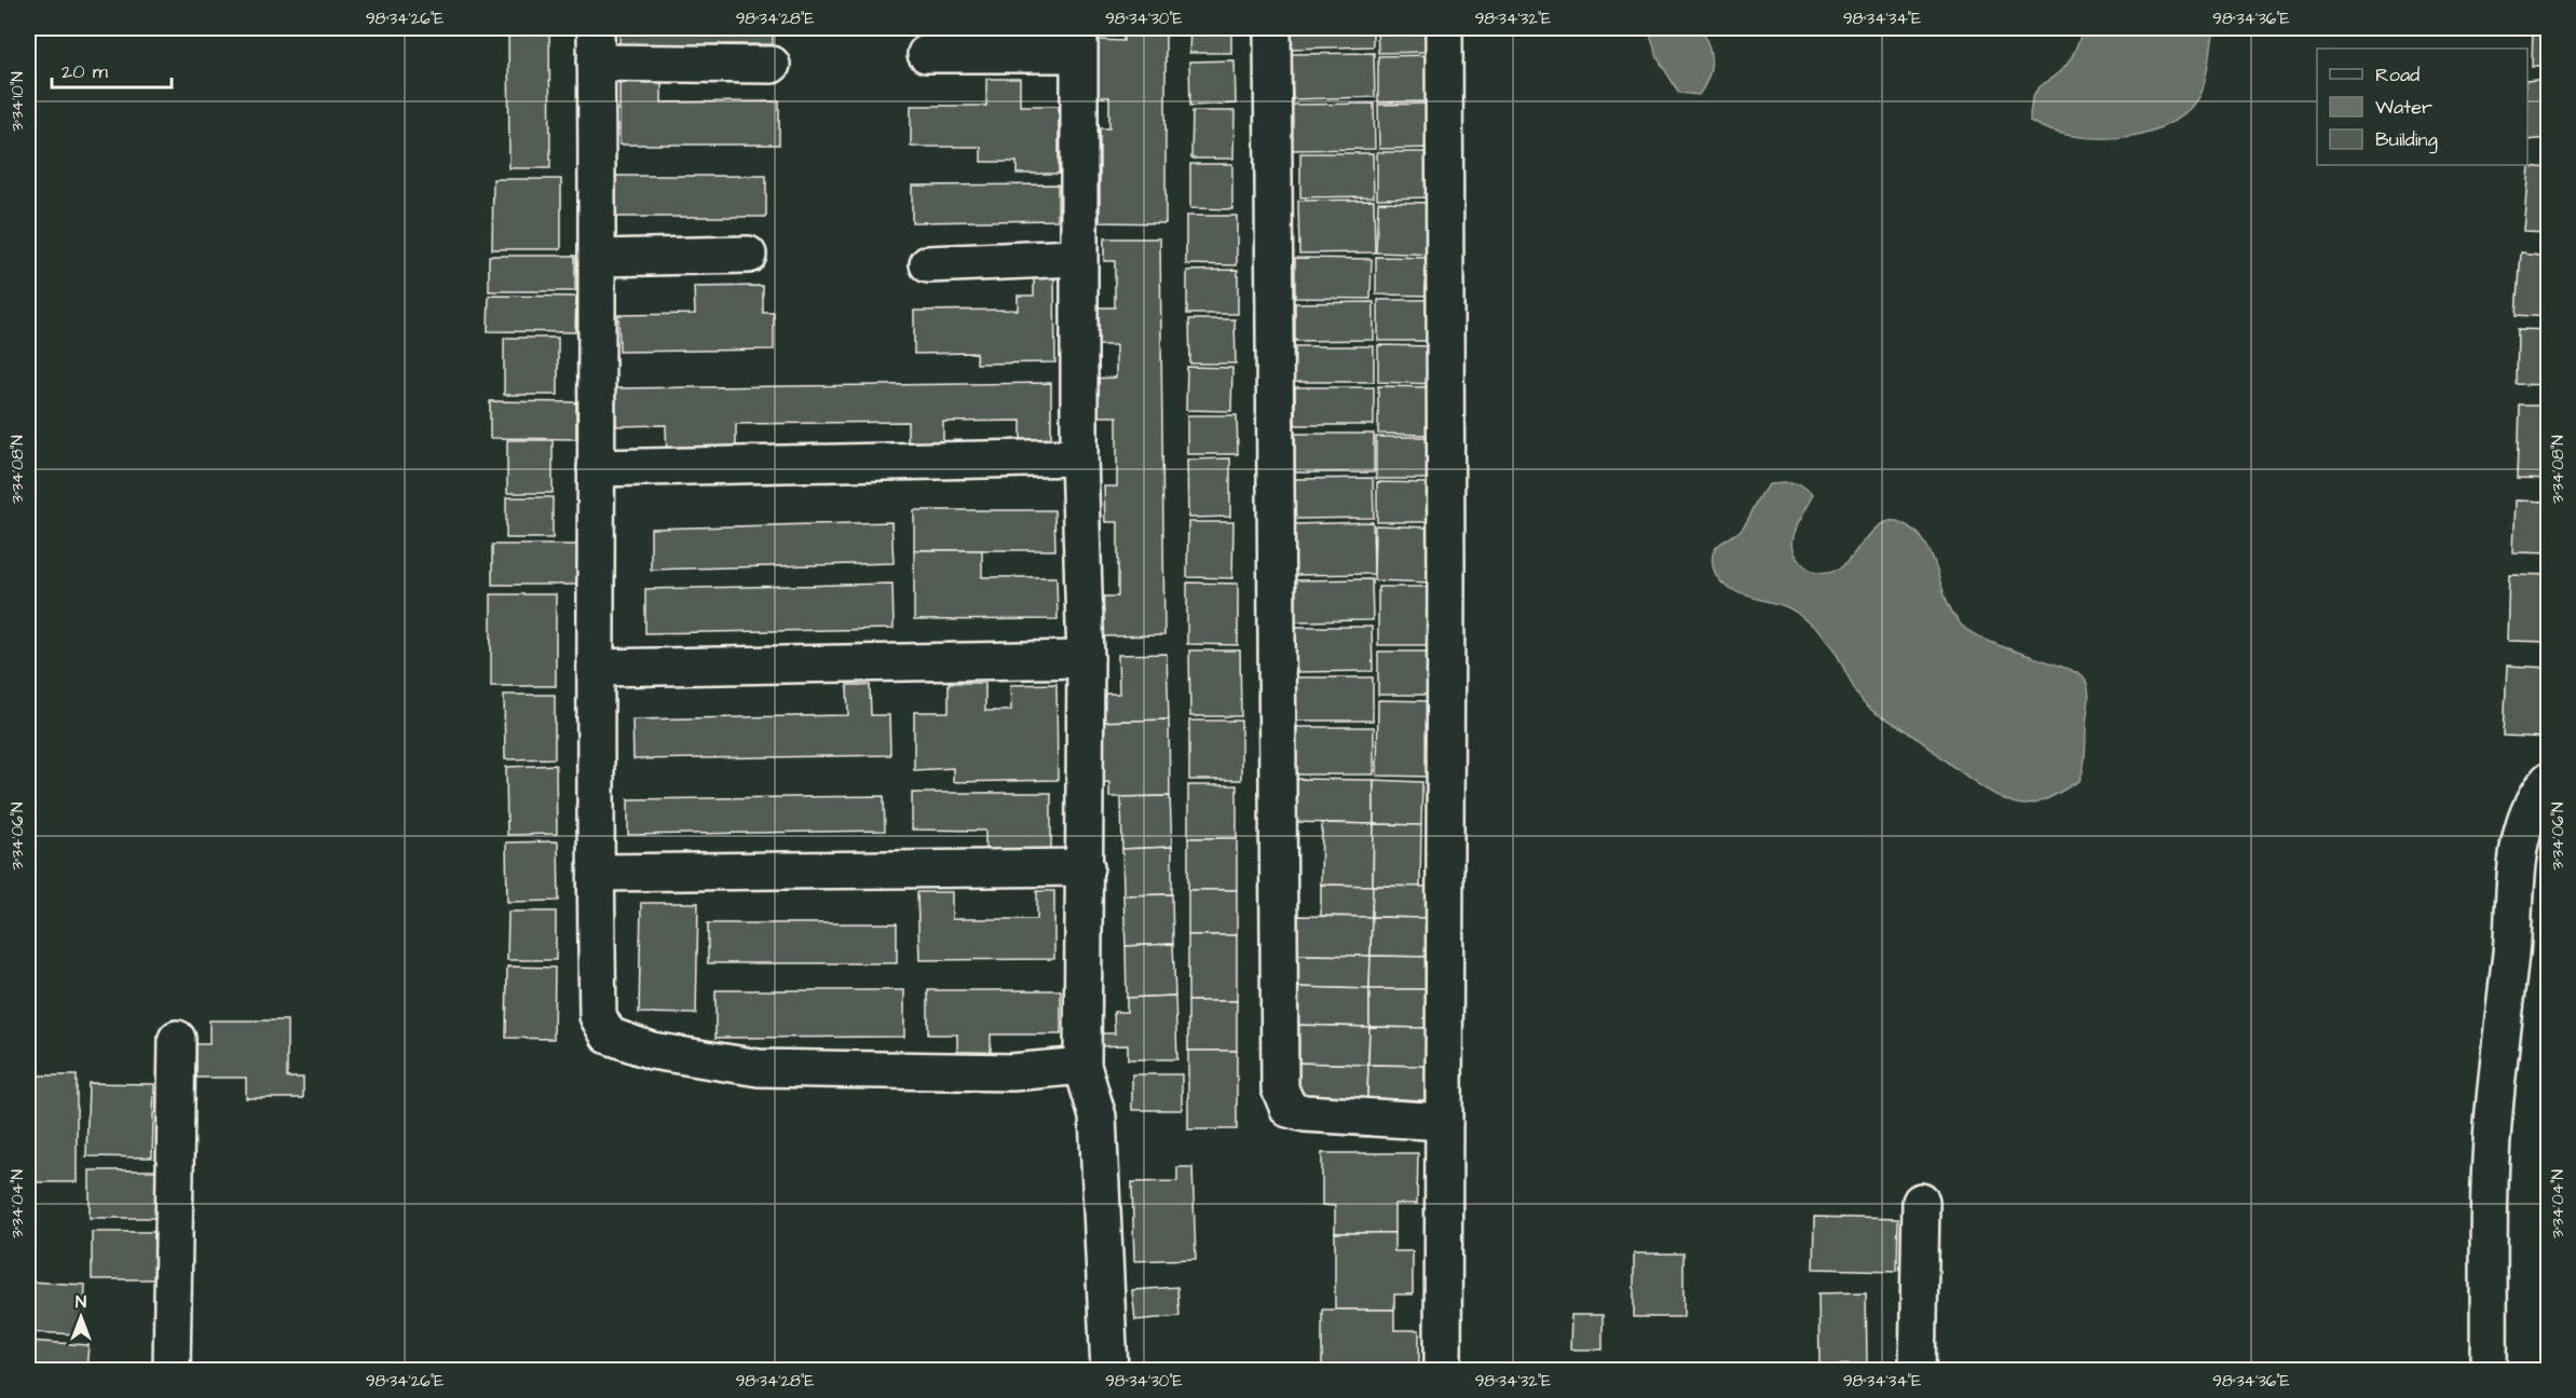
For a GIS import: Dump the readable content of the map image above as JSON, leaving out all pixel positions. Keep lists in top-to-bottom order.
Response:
{
  "legend": ["Road", "Water", "Building"],
  "scale_bar": "20 m",
  "north": "top",
  "coordinates": [
    "98°34'26\"E",
    "98°34'28\"E",
    "98°34'30\"E",
    "98°34'32\"E",
    "98°34'34\"E",
    "98°34'36\"E",
    "3°34'10\"N",
    "3°34'08\"N",
    "3°34'06\"N",
    "3°34'04\"N"
  ]
}
